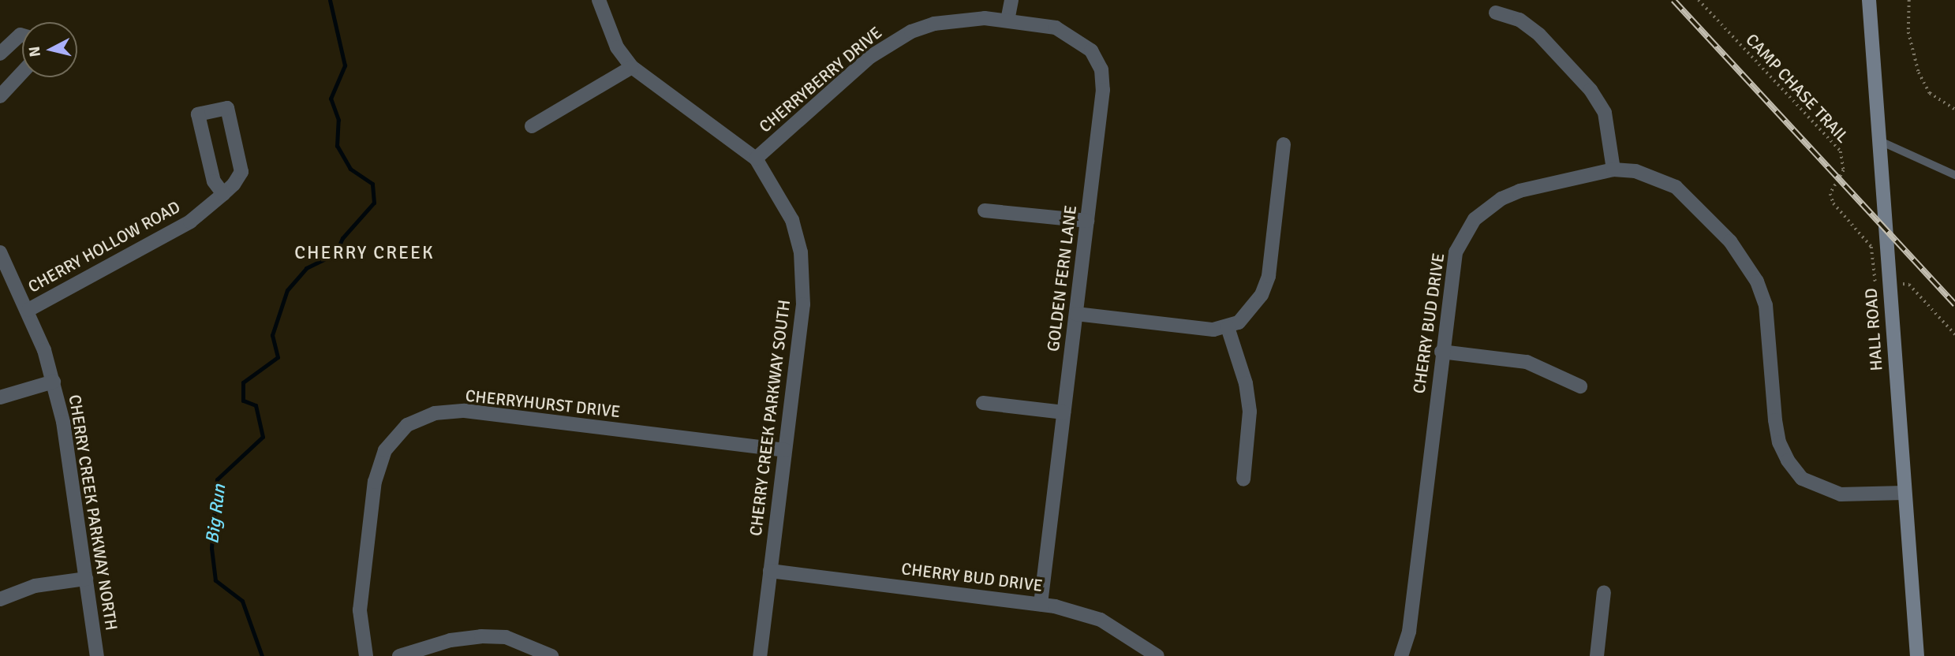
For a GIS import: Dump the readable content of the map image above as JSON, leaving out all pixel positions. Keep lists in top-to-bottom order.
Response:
{
  "streets": {
    "main road": ["HALL ROAD"],
    "street": [
      "CHERRYBERRY DRIVE",
      "CHERRY HOLLOW ROAD",
      "GOLDEN FERN LANE",
      "CHERRY BUD DRIVE",
      "CHERRYHURST DRIVE",
      "CHERRY CREEK PARKWAY SOUTH",
      "CHERRY CREEK PARKWAY NORTH"
    ],
    "path": ["CAMP CHASE TRAIL"]
  },
  "crossings": [
    ["CHERRYBERRY DRIVE", "GOLDEN FERN LANE"],
    ["CHERRYBERRY DRIVE", "CHERRY CREEK PARKWAY SOUTH"],
    ["CHERRY HOLLOW ROAD", "CHERRY CREEK PARKWAY NORTH"],
    ["GOLDEN FERN LANE", "CHERRY BUD DRIVE"],
    ["CHERRY BUD DRIVE", "HALL ROAD"],
    ["CHERRY BUD DRIVE", "CHERRY CREEK PARKWAY SOUTH"],
    ["CHERRYHURST DRIVE", "CHERRY CREEK PARKWAY SOUTH"]
  ],
  "districts": ["CHERRY CREEK"],
  "water": ["Big Run"],
  "north": "left"
}
